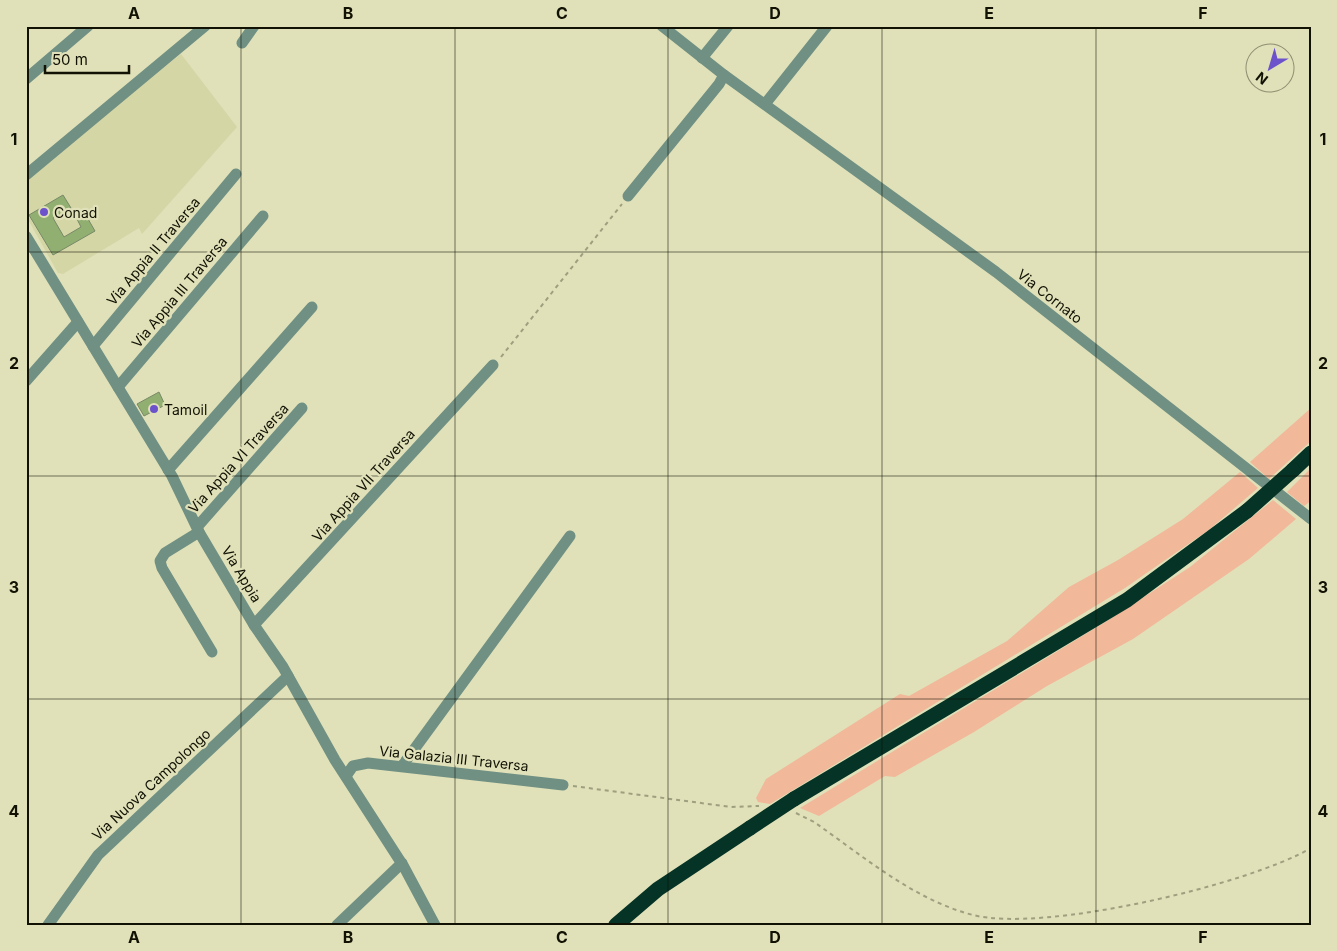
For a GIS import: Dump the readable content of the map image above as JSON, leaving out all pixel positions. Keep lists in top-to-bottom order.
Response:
{
  "streets": {
    "street": [
      "Via Appia II Traversa",
      "Via Appia III Traversa",
      "Via Cornato",
      "Via Appia VI Traversa",
      "Via Appia VII Traversa",
      "Via Appia",
      "Via Galazia III Traversa",
      "Via Nuova Campolongo"
    ]
  },
  "crossings": [
    ["Via Appia II Traversa", "Via Appia"],
    ["Via Appia III Traversa", "Via Appia"],
    ["Via Appia VI Traversa", "Via Appia"],
    ["Via Appia VII Traversa", "Via Appia"],
    ["Via Appia", "Via Galazia III Traversa"],
    ["Via Appia", "Via Nuova Campolongo"]
  ],
  "places": ["Conad", "Tamoil"],
  "scale_bar": "50 m",
  "north": "bottom left",
  "grid": {
    "columns": [
      "A",
      "B",
      "C",
      "D",
      "E",
      "F"
    ],
    "rows": [
      "1",
      "2",
      "3",
      "4"
    ]
  }
}
